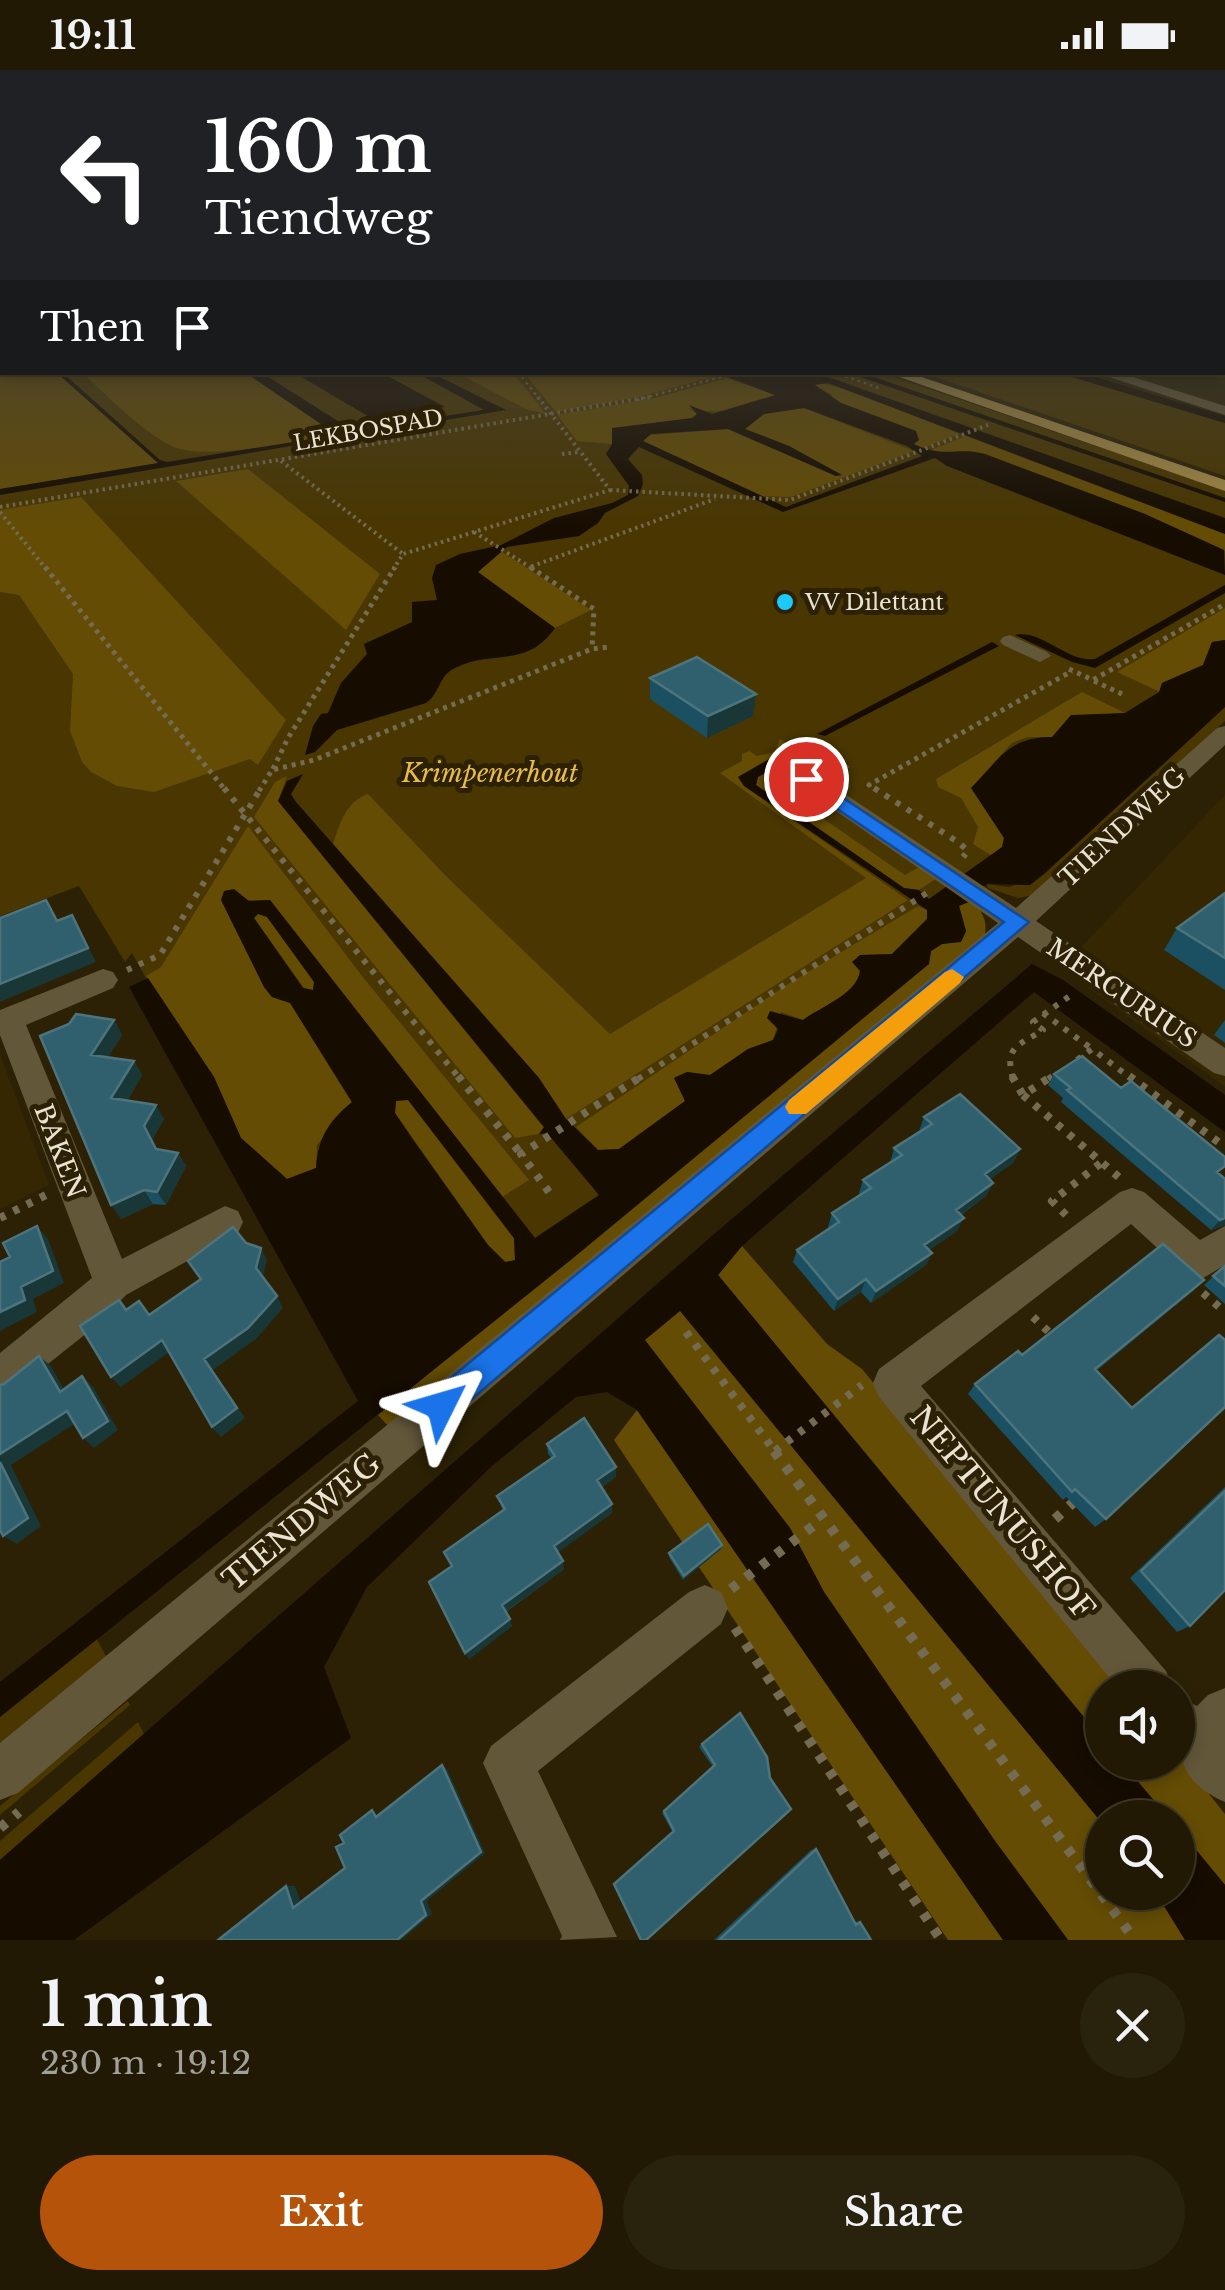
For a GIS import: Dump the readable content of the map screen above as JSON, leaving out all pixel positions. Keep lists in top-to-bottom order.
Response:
{
  "streets": {
    "street": [
      "TIENDWEG",
      "MERCURIUS",
      "BAKEN",
      "NEPTUNUSHOF"
    ],
    "path": ["LEKBOSPAD"]
  },
  "crossings": [
    ["TIENDWEG", "MERCURIUS"]
  ],
  "parks": ["Krimpenerhout"],
  "places": ["VV Dilettant"],
  "page": {
    "status": "19:11",
    "turn": ["160 m", "Tiendweg"],
    "then": "Then",
    "heading": ["1 min", "230 m · 19:12"],
    "buttons": ["Exit", "Share"]
  }
}
